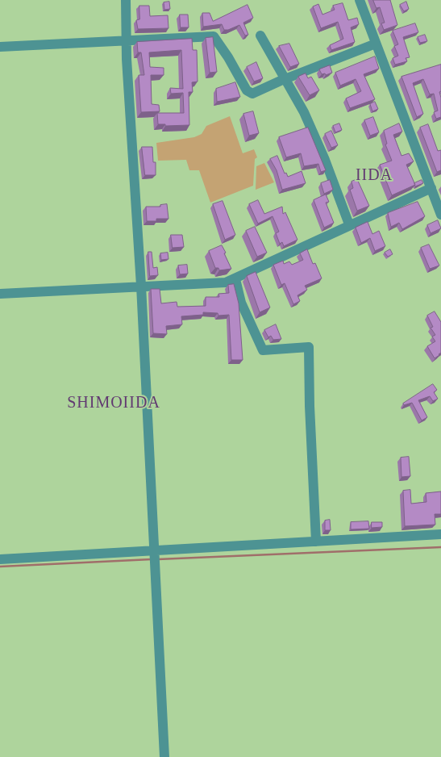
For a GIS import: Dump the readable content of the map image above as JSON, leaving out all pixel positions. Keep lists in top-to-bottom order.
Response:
{
  "districts": ["IIDA", "SHIMOIIDA"]
}
